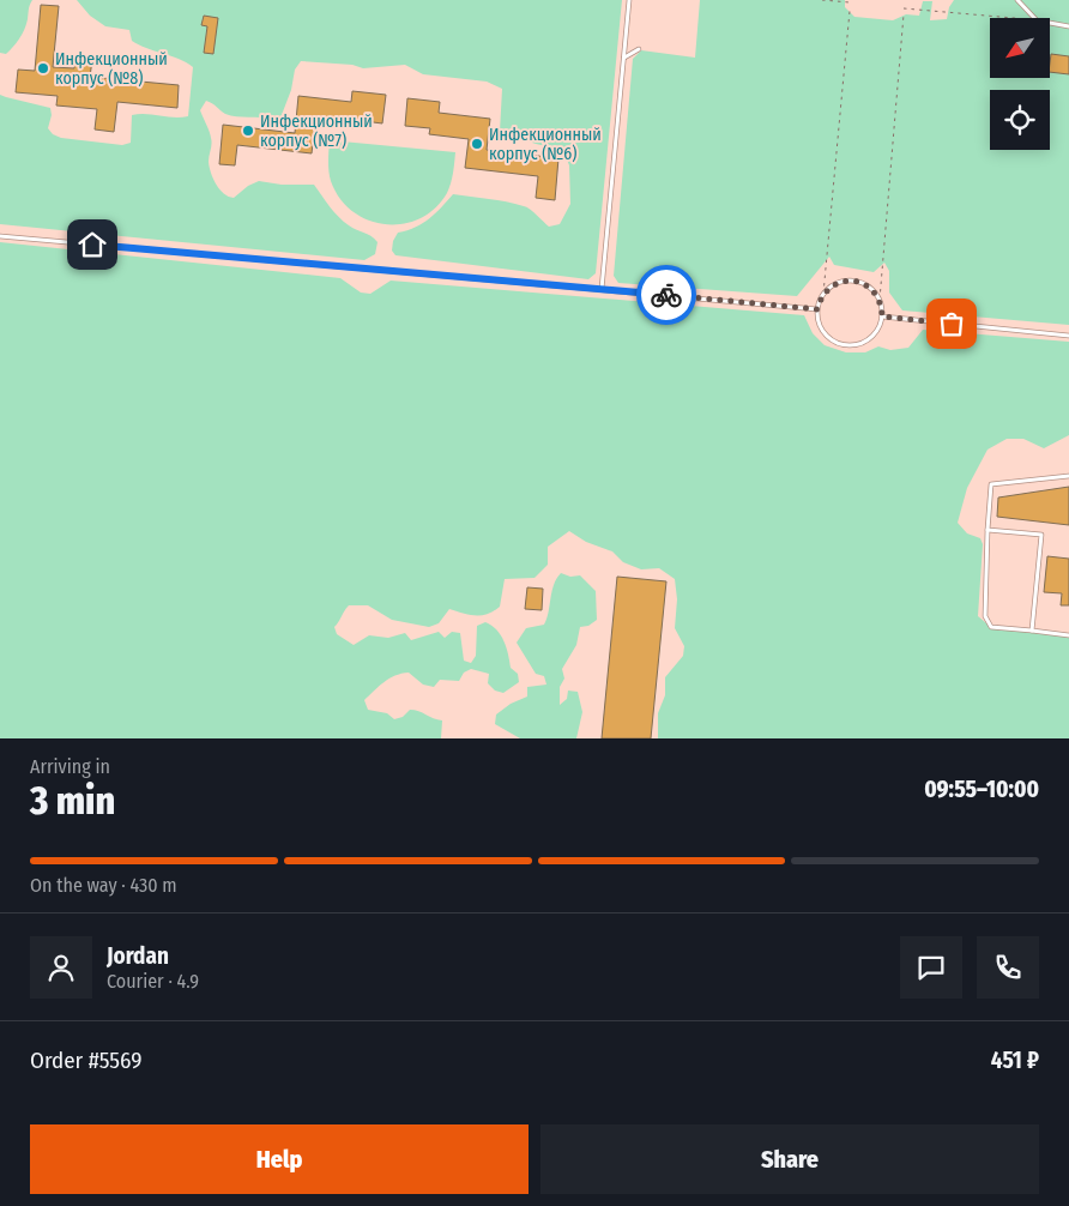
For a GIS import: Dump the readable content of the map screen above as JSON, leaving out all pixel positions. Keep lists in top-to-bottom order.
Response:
{
  "places": ["Инфекционный корпус (№8)", "Инфекционный корпус (№7)", "Инфекционный корпус (№6)"],
  "north": "bottom left",
  "page": {
    "heading": ["3 min", "Arriving in", "09:55–10:00"],
    "panel": [
      "Jordan",
      "Courier · 4.9",
      "Order #5569",
      "451 ₽"
    ],
    "bar": "On the way · 430 m",
    "buttons": ["Help", "Share"]
  }
}
